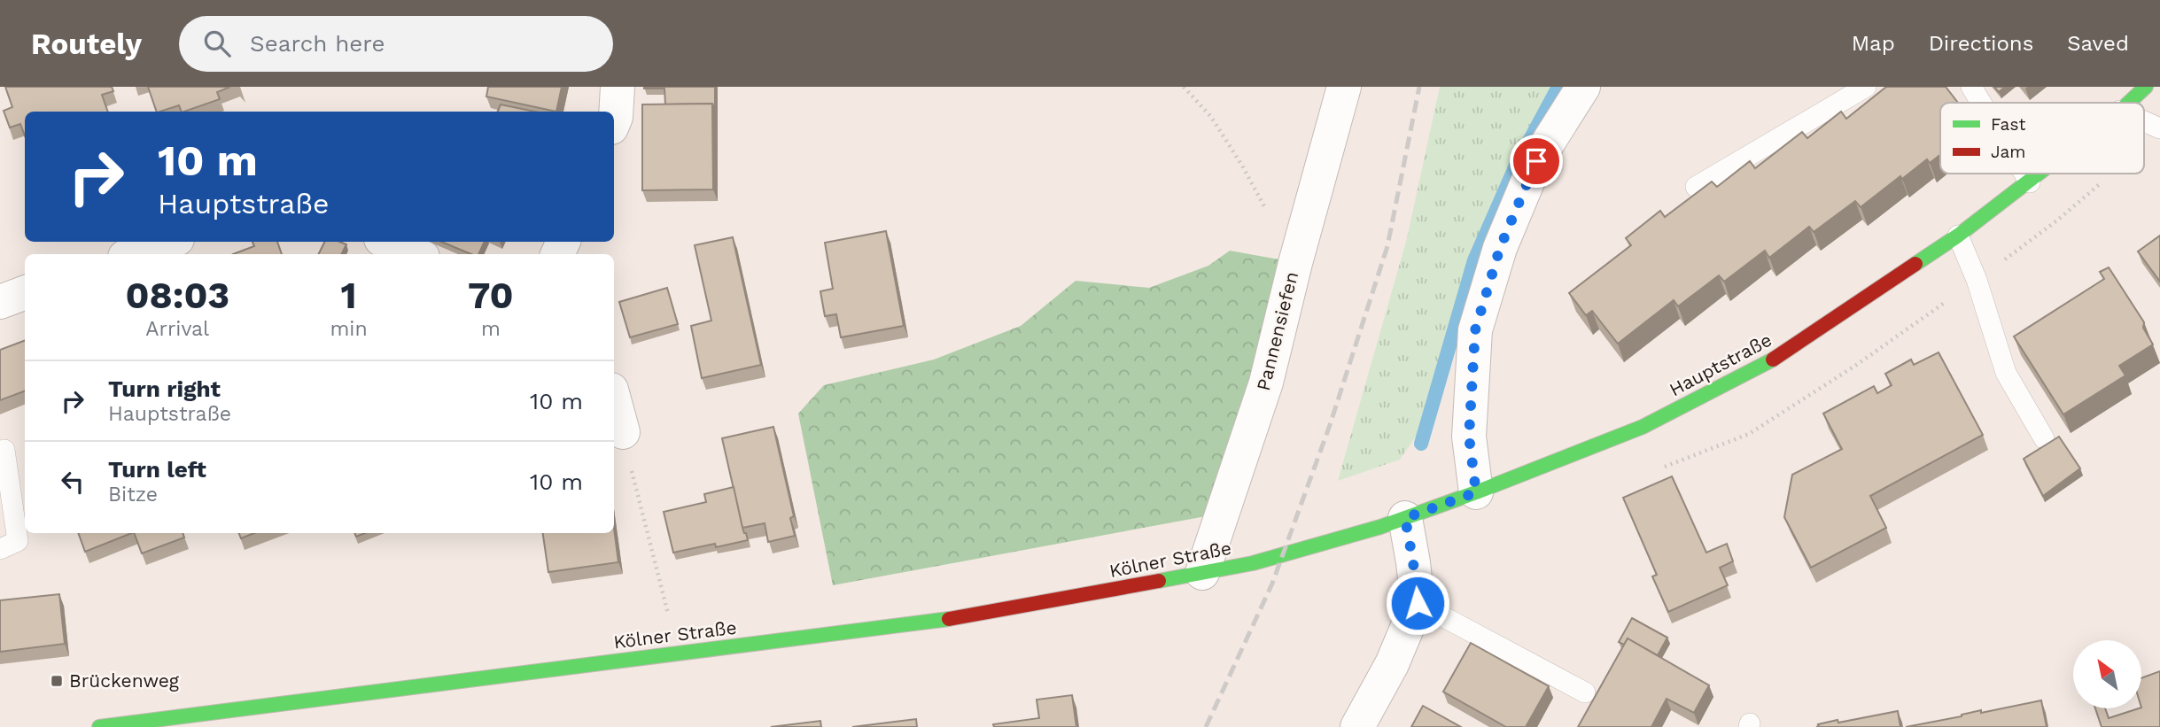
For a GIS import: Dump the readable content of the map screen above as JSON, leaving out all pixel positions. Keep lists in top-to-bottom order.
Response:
{
  "streets": {
    "main road": ["Hauptstraße", "Kölner Straße"],
    "street": ["Pannensiefen"]
  },
  "crossings": [
    ["Pannensiefen", "Kölner Straße"],
    ["Hauptstraße", "Kölner Straße"]
  ],
  "places": {
    "transit": ["Brückenweg"]
  },
  "legend": ["Fast", "Jam"],
  "north": "top left",
  "page": {
    "header": "Routely",
    "search": "Search here",
    "nav": ["Map", "Directions", "Saved"],
    "turn": ["10 m", "Hauptstraße"],
    "eta": [
      "08:03",
      "Arrival",
      "1",
      "min",
      "70",
      "m"
    ],
    "list": [
      {
        "name": "Turn right",
        "note": "Hauptstraße",
        "value": "10 m"
      },
      {
        "name": "Turn left",
        "note": "Bitze",
        "value": "10 m"
      }
    ]
  }
}
